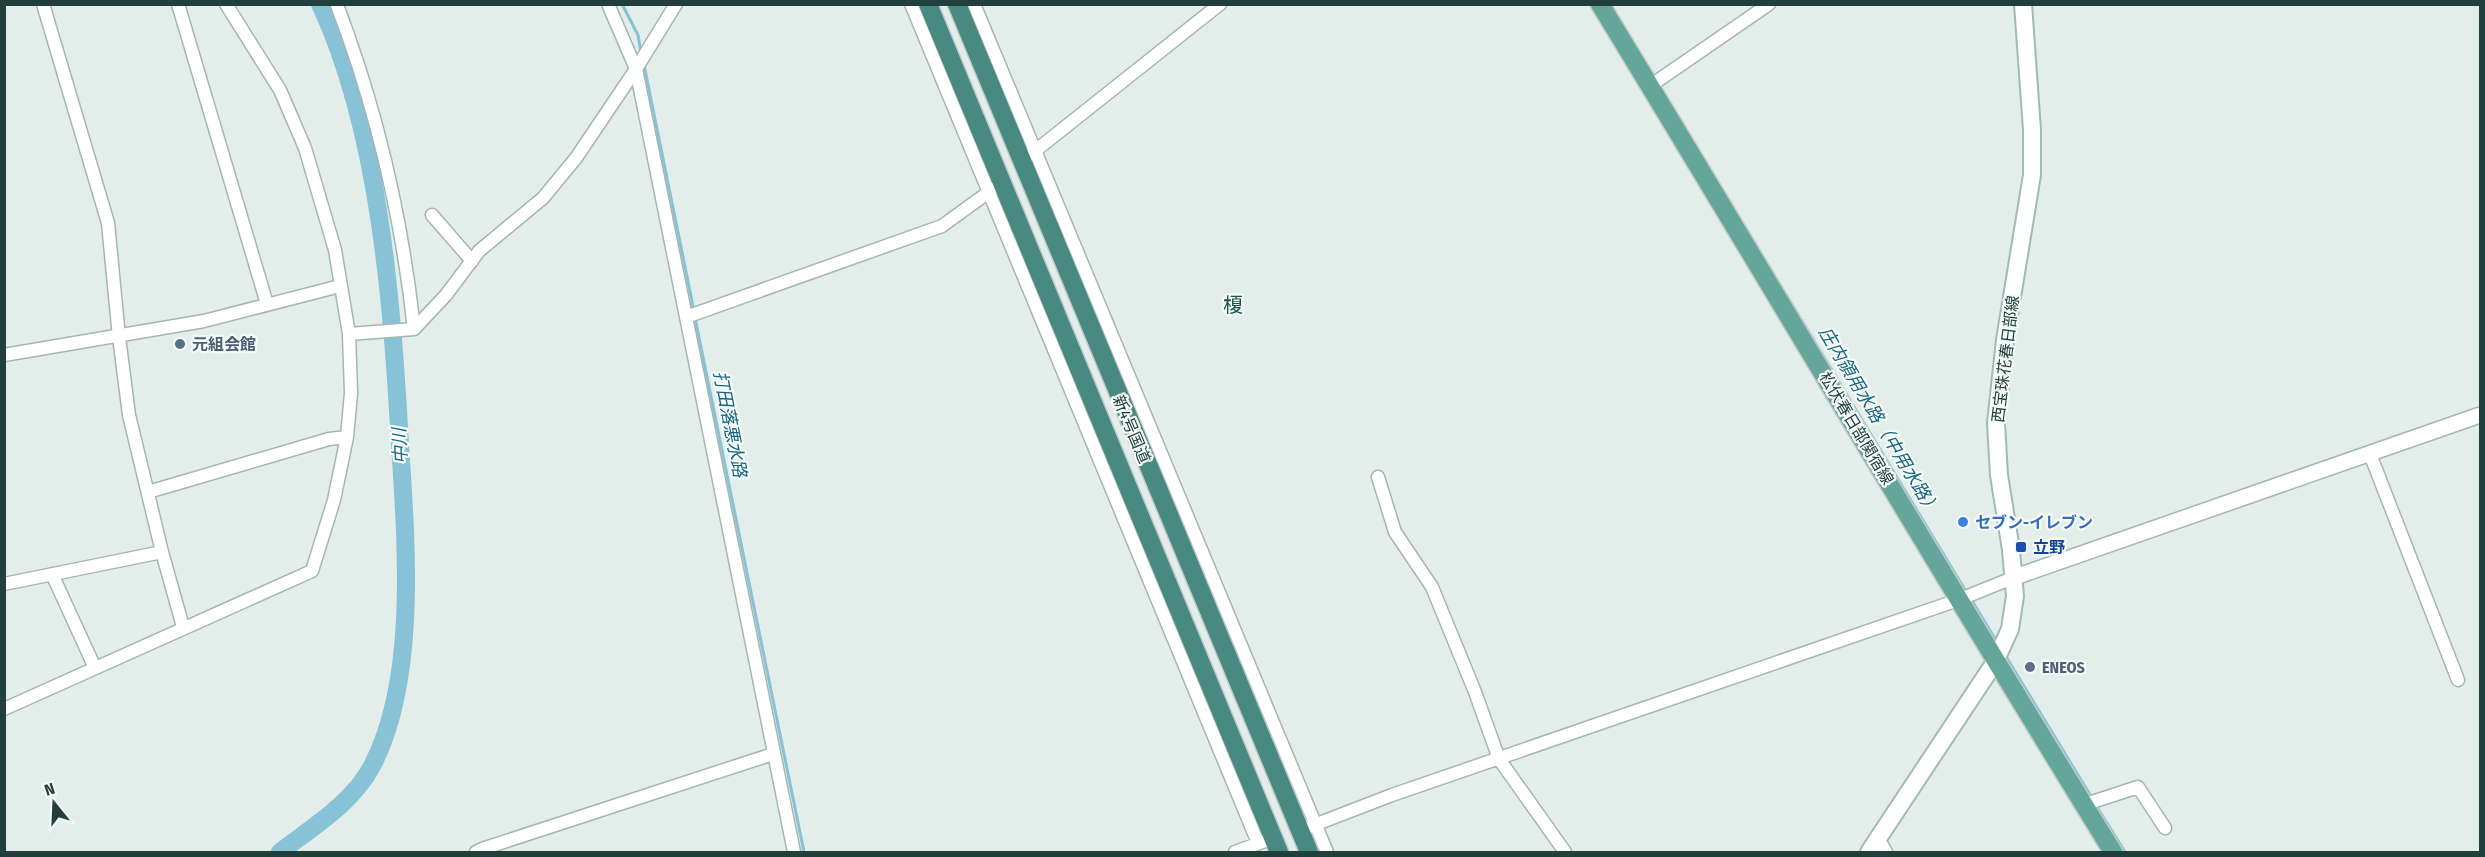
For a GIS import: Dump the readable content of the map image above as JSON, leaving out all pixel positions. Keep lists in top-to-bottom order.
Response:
{
  "streets": {
    "highway": ["新4号国道"],
    "main road": ["西宝珠花春日部線", "松伏春日部関宿線"]
  },
  "crossings": [
    ["西宝珠花春日部線", "松伏春日部関宿線"]
  ],
  "districts": ["榎"],
  "water": ["庄内領用水路（中用水路）", "打田落悪水路", "中川"],
  "places": {
    "other": ["元組会館", "セブン-イレブン", "ENEOS"],
    "transit": ["立野"]
  },
  "north": "top"
}
